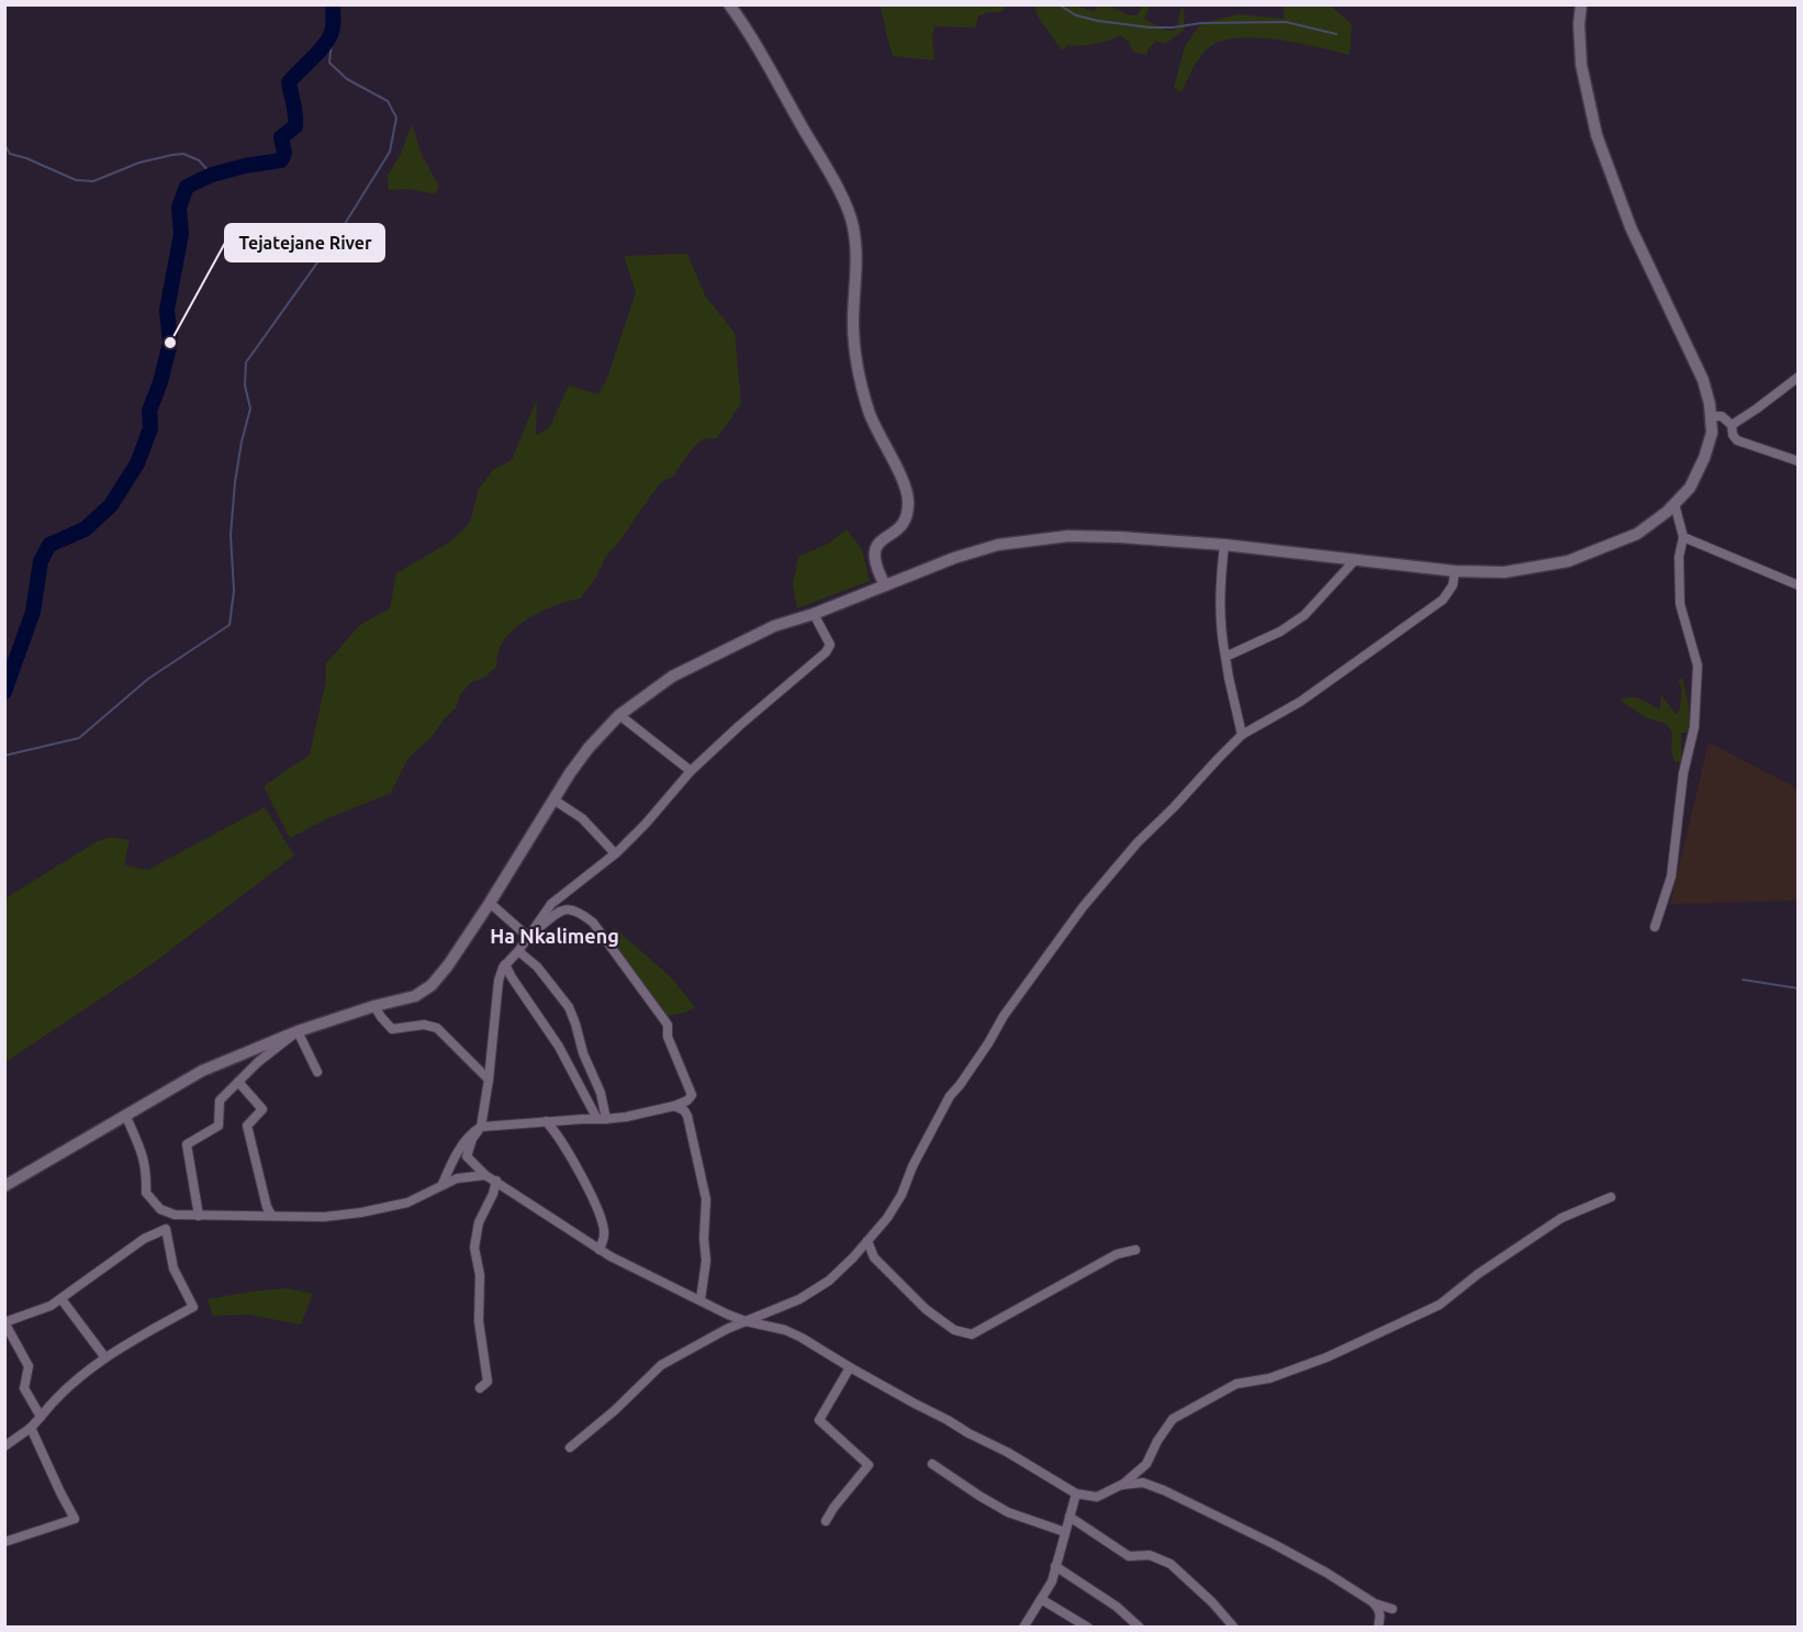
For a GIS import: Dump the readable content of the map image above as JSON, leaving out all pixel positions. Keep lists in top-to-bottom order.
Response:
{
  "districts": ["Ha Nkalimeng"],
  "places": ["Tejatejane River"]
}
